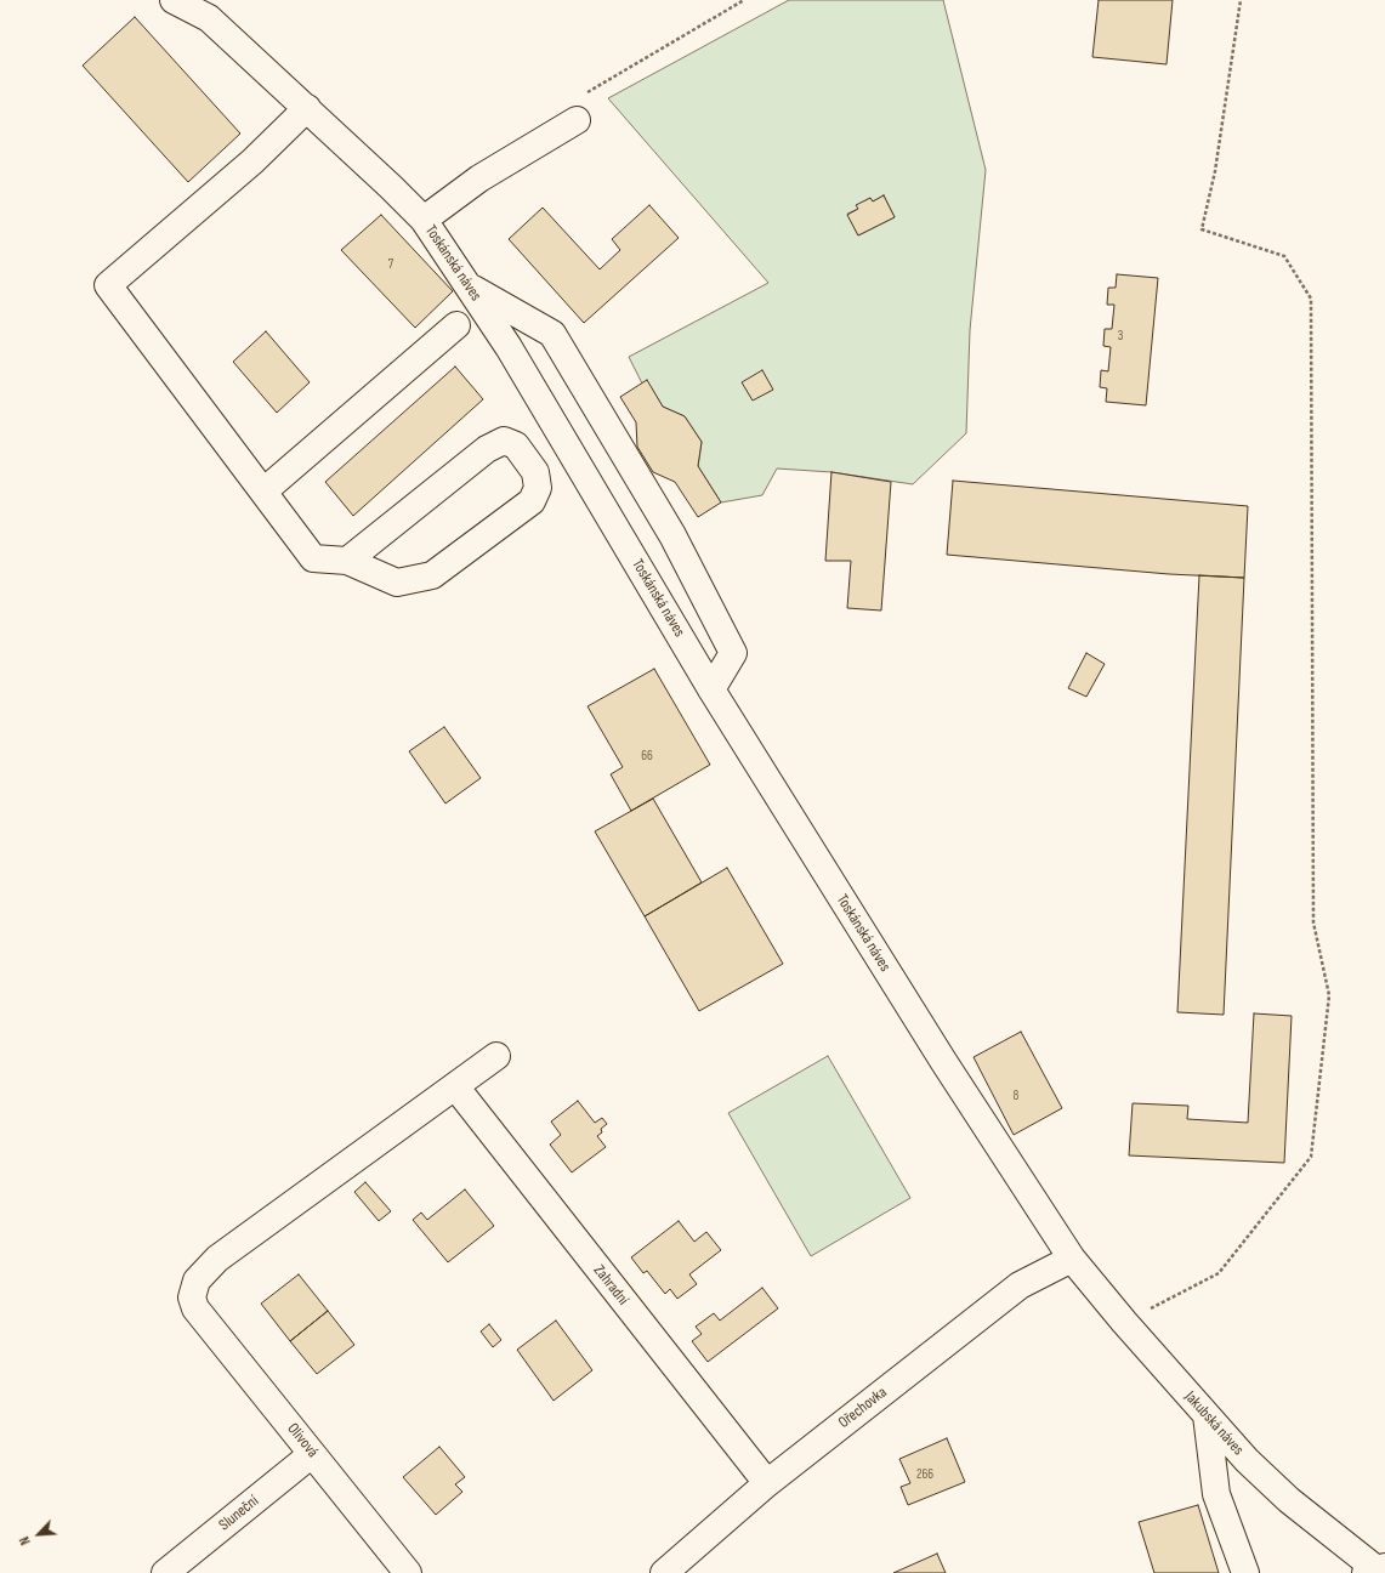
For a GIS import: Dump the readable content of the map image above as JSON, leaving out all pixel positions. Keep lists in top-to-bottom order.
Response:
{
  "streets": {
    "street": [
      "Toskánská náves",
      "Zahradní",
      "Ořechovka",
      "Jakubská náves",
      "Olivová",
      "Sluneční"
    ]
  },
  "crossings": [
    ["Toskánská náves", "Ořechovka"],
    ["Toskánská náves", "Jakubská náves"],
    ["Zahradní", "Ořechovka"],
    ["Zahradní", "Olivová"],
    ["Ořechovka", "Jakubská náves"],
    ["Olivová", "Sluneční"]
  ],
  "house_numbers": [
    "7",
    "3",
    "66",
    "8",
    "266"
  ],
  "north": "bottom left"
}
